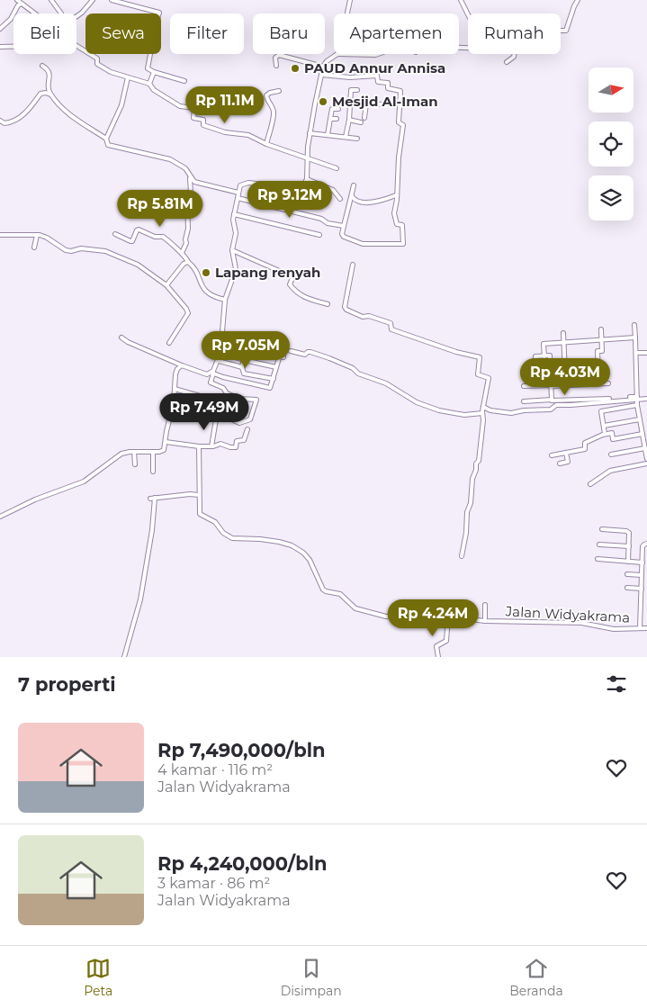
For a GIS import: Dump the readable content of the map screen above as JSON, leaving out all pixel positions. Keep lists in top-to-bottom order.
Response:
{
  "streets": {
    "street": ["Jalan Widyakrama"]
  },
  "places": ["PAUD Annur Annisa", "Mesjid Al-Iman", "Lapang renyah"],
  "north": "right",
  "page": {
    "chip": [
      "Beli",
      "Sewa",
      "Filter",
      "Baru",
      "Apartemen",
      "Rumah"
    ],
    "price": [
      "Rp 11.1M",
      "Rp 9.12M",
      "Rp 5.81M",
      "Rp 7.05M",
      "Rp 4.03M",
      "Rp 7.49M",
      "Rp 4.24M"
    ],
    "heading": "7 properti",
    "list": [
      {
        "name": "Rp 7,490,000/bln",
        "note": "4 kamar · 116 m² · Jalan Widyakrama"
      },
      {
        "name": "Rp 4,240,000/bln",
        "note": "3 kamar · 86 m² · Jalan Widyakrama"
      }
    ],
    "tabs": ["Peta", "Disimpan", "Beranda"]
  }
}
